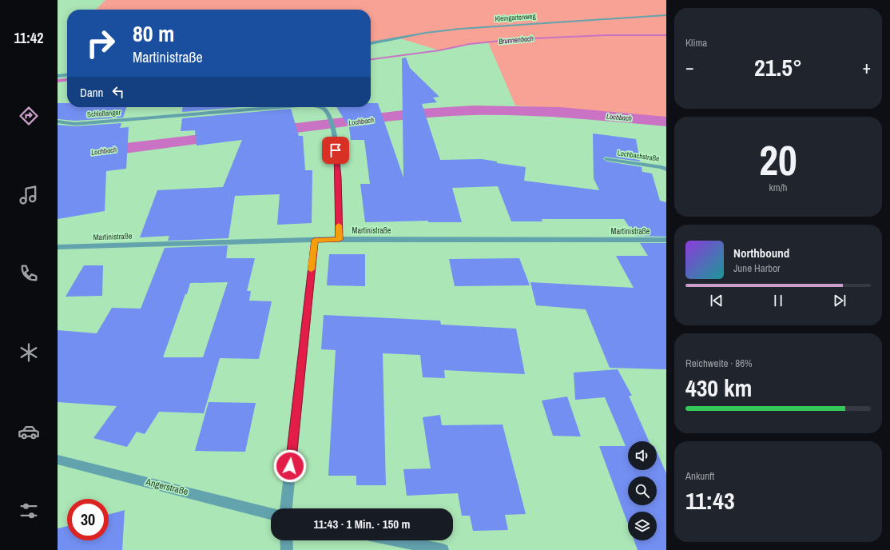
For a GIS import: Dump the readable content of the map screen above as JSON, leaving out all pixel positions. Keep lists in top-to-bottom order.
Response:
{
  "streets": {
    "street": [
      "Kleingartenweg",
      "Schloßanger",
      "Lochbachstraße",
      "Martinistraße",
      "Angerstraße"
    ]
  },
  "crossings": [
    ["Schloßanger", "Martinistraße"]
  ],
  "water": ["Brunnenbach", "Lochbach"],
  "page": {
    "tabs": "11:42",
    "tile": [
      "Klima",
      ["20", "km/h"],
      ["Reichweite · 86%", "430 km"],
      ["Ankunft", "11:43"]
    ],
    "turn": ["80 m", "Martinistraße"],
    "heat": ["−", "21.5°", "+"],
    "then": "Dann",
    "song": ["Northbound", "June Harbor"],
    "limit": "30",
    "trip": "11:43 · 1 Min. · 150 m"
  }
}
